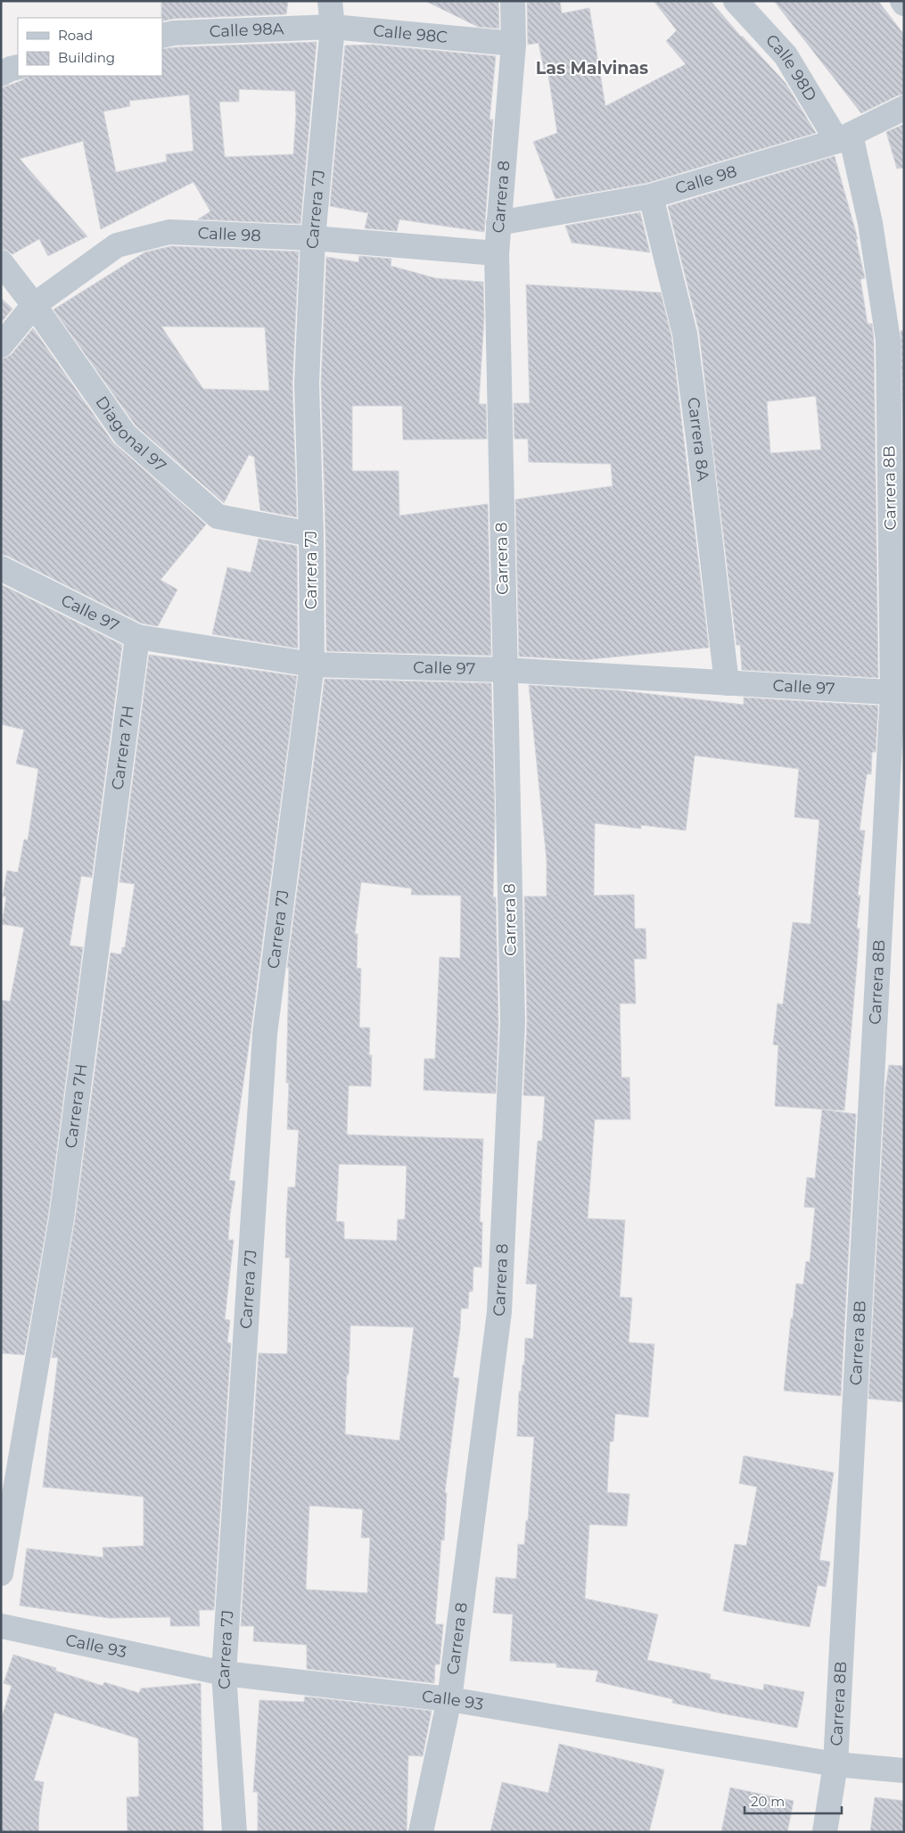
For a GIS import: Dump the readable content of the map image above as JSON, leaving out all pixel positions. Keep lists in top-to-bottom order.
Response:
{
  "streets": {
    "street": [
      "Calle 98A",
      "Calle 98C",
      "Calle 98D",
      "Calle 98",
      "Carrera 8",
      "Carrera 7J",
      "Diagonal 97",
      "Carrera 8A",
      "Carrera 8B",
      "Calle 97",
      "Carrera 7H",
      "Calle 93"
    ]
  },
  "crossings": [
    ["Calle 98A", "Calle 98C"],
    ["Calle 98A", "Carrera 7J"],
    ["Calle 98C", "Carrera 8"],
    ["Calle 98C", "Carrera 7J"],
    ["Calle 98D", "Calle 98"],
    ["Calle 98D", "Carrera 8B"],
    ["Calle 98", "Carrera 8"],
    ["Calle 98", "Carrera 7J"],
    ["Calle 98", "Diagonal 97"],
    ["Calle 98", "Carrera 8A"],
    ["Calle 98", "Carrera 8B"],
    ["Carrera 8", "Calle 97"],
    ["Carrera 8", "Calle 93"],
    ["Carrera 7J", "Diagonal 97"],
    ["Carrera 7J", "Calle 97"],
    ["Carrera 7J", "Calle 93"],
    ["Carrera 8A", "Calle 97"],
    ["Carrera 8B", "Calle 97"],
    ["Carrera 8B", "Calle 93"],
    ["Calle 97", "Carrera 7H"]
  ],
  "districts": ["Las Malvinas"],
  "legend": ["Road", "Building"],
  "scale_bar": "20 m"
}
